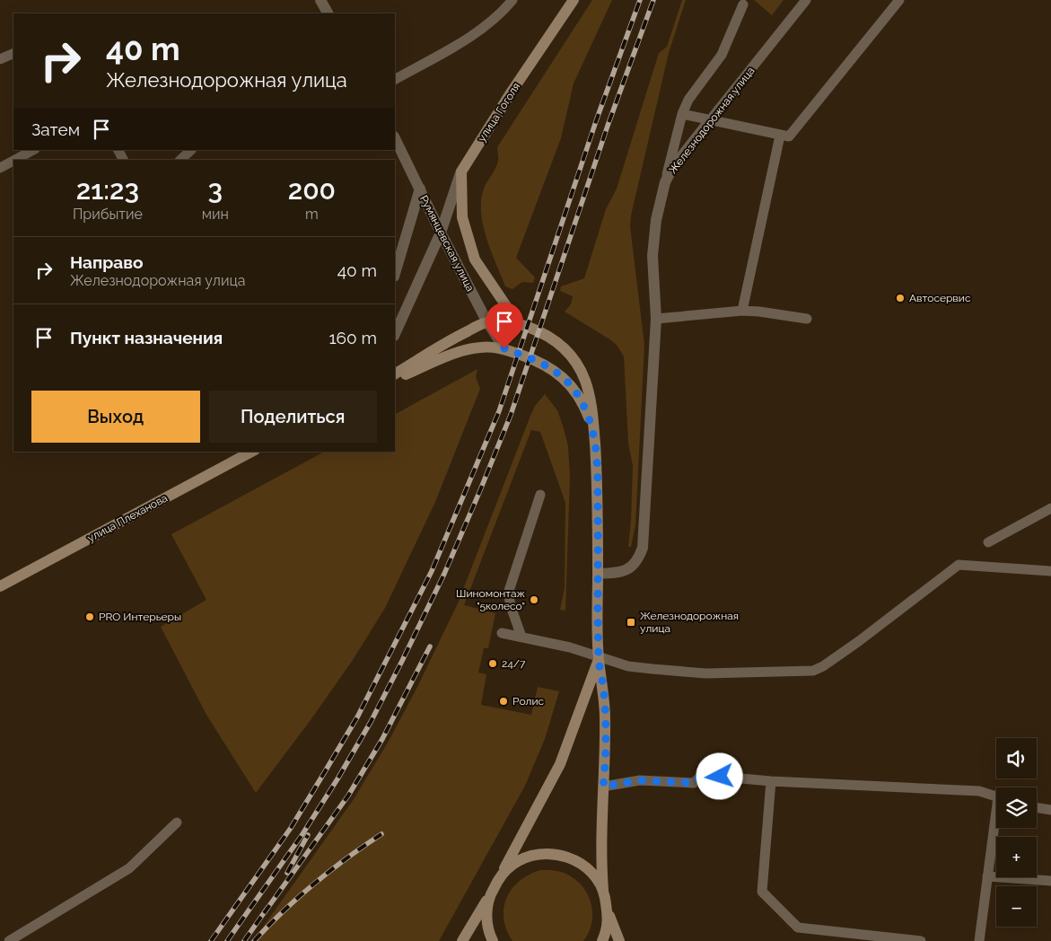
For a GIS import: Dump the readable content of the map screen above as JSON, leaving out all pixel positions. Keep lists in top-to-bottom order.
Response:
{
  "streets": {
    "main road": ["улица Гоголя", "Румянцевская улица", "улица Плеханова"],
    "street": ["Железнодорожная улица"]
  },
  "crossings": [
    ["улица Гоголя", "Румянцевская улица"]
  ],
  "places": {
    "other": [
      "Автосервис",
      "Шиномонтаж \"5колесо\"",
      "PRO Интерьеры",
      "24/7",
      "Ролис"
    ],
    "transit": ["Железнодорожная улица"]
  },
  "page": {
    "turn": ["40 m", "Железнодорожная улица"],
    "then": "Затем",
    "eta": [
      "21:23",
      "Прибытие",
      "3",
      "мин",
      "200",
      "m"
    ],
    "list": [
      {
        "name": "Направо",
        "note": "Железнодорожная улица",
        "value": "40 m"
      },
      {
        "name": "Пункт назначения",
        "value": "160 m"
      }
    ],
    "buttons": ["Выход", "Поделиться"],
    "map_buttons": ["+", "−"]
  }
}
